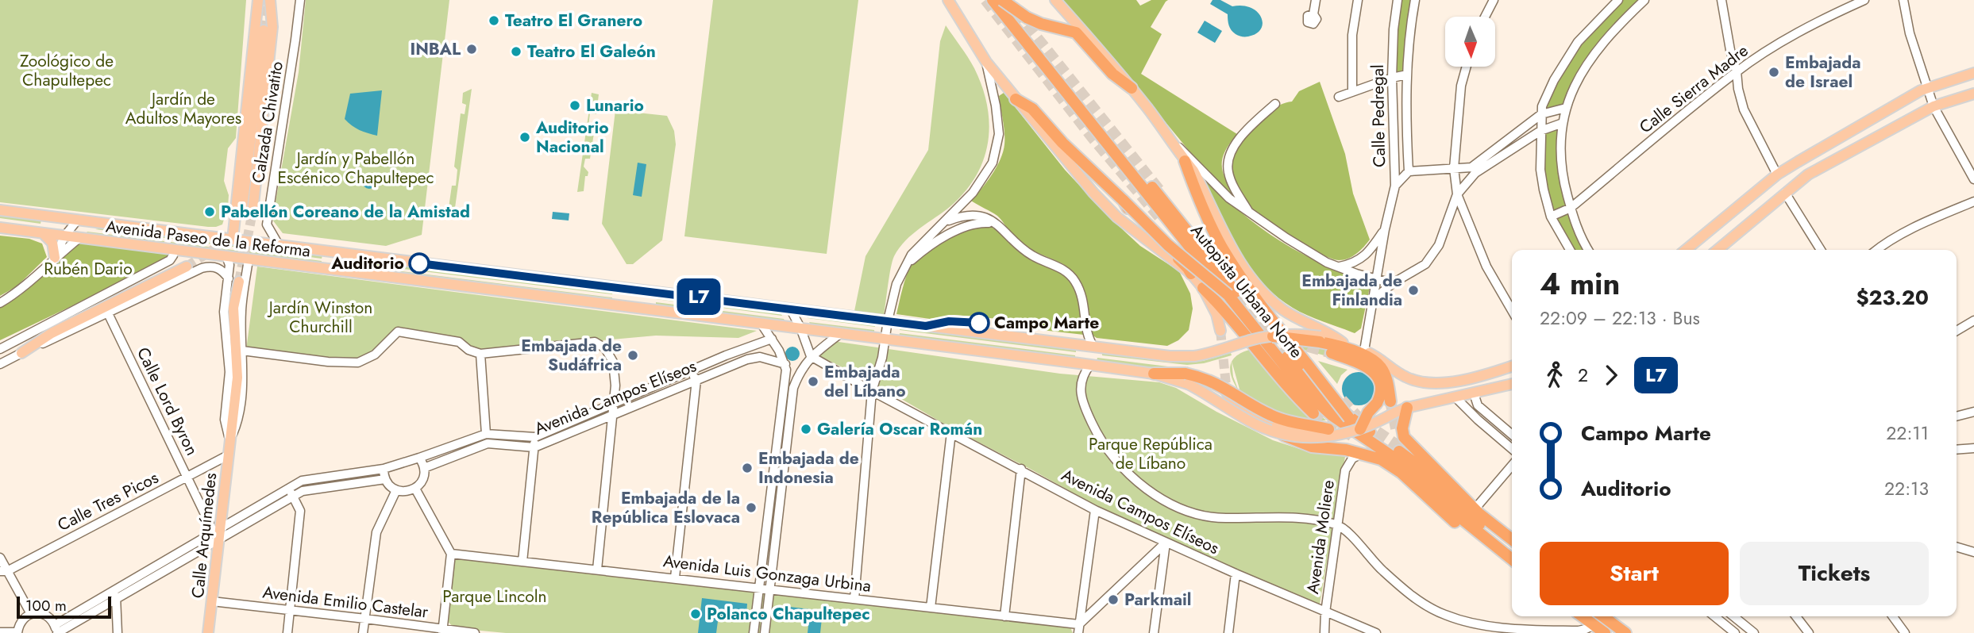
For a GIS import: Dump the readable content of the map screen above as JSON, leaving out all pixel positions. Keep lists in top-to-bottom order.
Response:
{
  "streets": {
    "highway": ["Autopista Urbana Norte"],
    "main road": ["Calzada Chivatito", "Avenida Paseo de la Reforma", "Calle Arquímedes"],
    "street": [
      "Calle Sierra Madre",
      "Calle Pedregal",
      "Avenida Campos Elíseos",
      "Calle Lord Byron",
      "Calle Tres Picos",
      "Avenida Moliere",
      "Avenida Luis Gonzaga Urbina",
      "Avenida Emilio Castelar"
    ]
  },
  "crossings": [
    ["Calle Pedregal", "Avenida Paseo de la Reforma"],
    ["Calzada Chivatito", "Avenida Paseo de la Reforma"],
    ["Avenida Paseo de la Reforma", "Calle Arquímedes"],
    ["Avenida Campos Elíseos", "Avenida Moliere"],
    ["Calle Lord Byron", "Calle Tres Picos"],
    ["Calle Lord Byron", "Calle Arquímedes"],
    ["Calle Tres Picos", "Calle Arquímedes"],
    ["Calle Arquímedes", "Avenida Emilio Castelar"]
  ],
  "parks": [
    "Zoológico de Chapultepec",
    "Jardín de Adultos Mayores",
    "Jardín y Pabellón Escénico Chapultepec",
    "Rubén Dario",
    "Jardín Winston Churchill",
    "Parque República de Líbano",
    "Parque Lincoln"
  ],
  "places": [
    "Teatro El Granero",
    "INBAL",
    "Teatro El Galeón",
    "Embajada de Israel",
    "Lunario",
    "Auditorio Nacional",
    "Pabellón Coreano de la Amistad",
    "Auditorio",
    "Embajada de Finlandia",
    "Campo Marte",
    "Embajada de Sudáfrica",
    "Embajada del Líbano",
    "Galería Oscar Román",
    "Embajada de Indonesia",
    "Embajada de la República Eslovaca",
    "Parkmail",
    "Polanco Chapultepec"
  ],
  "lines": ["bus line L7"],
  "scale_bar": "100 m",
  "north": "bottom",
  "page": {
    "on_map": "L7",
    "heading": ["4 min", "22:09 – 22:13 · Bus", "$23.20"],
    "legs": ["2", "L7"],
    "list": [
      {
        "name": "Campo Marte",
        "value": "22:11"
      },
      {
        "name": "Auditorio",
        "value": "22:13"
      }
    ],
    "buttons": ["Start", "Tickets"],
    "scale": "100 m"
  }
}
